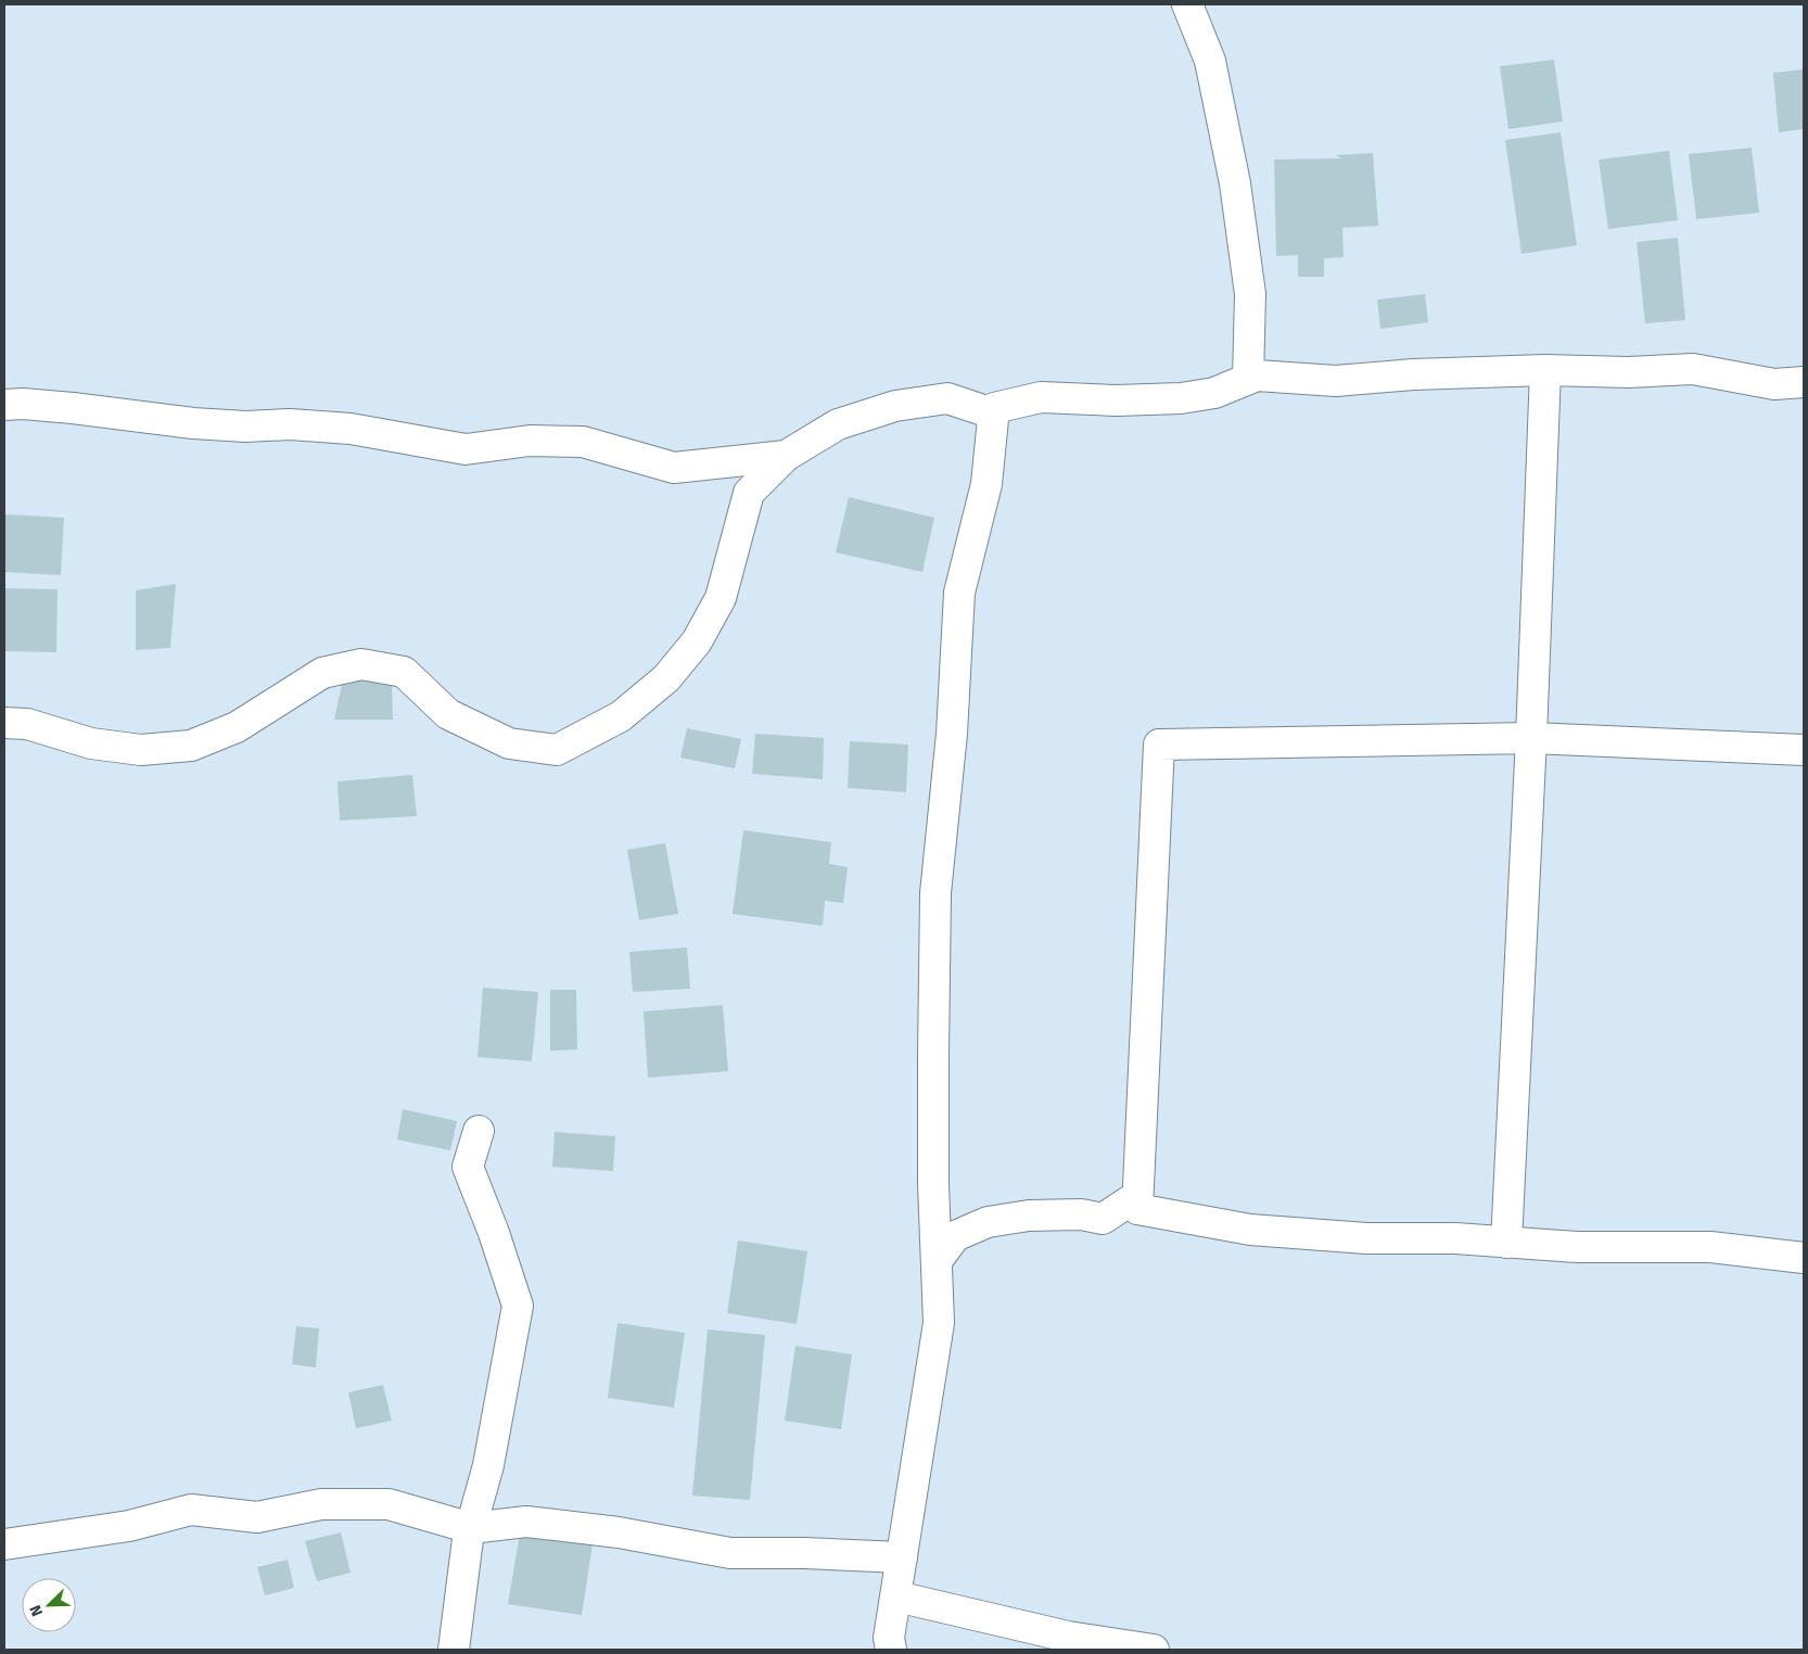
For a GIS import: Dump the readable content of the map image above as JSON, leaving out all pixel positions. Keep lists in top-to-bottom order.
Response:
{
  "north": "bottom left"
}
